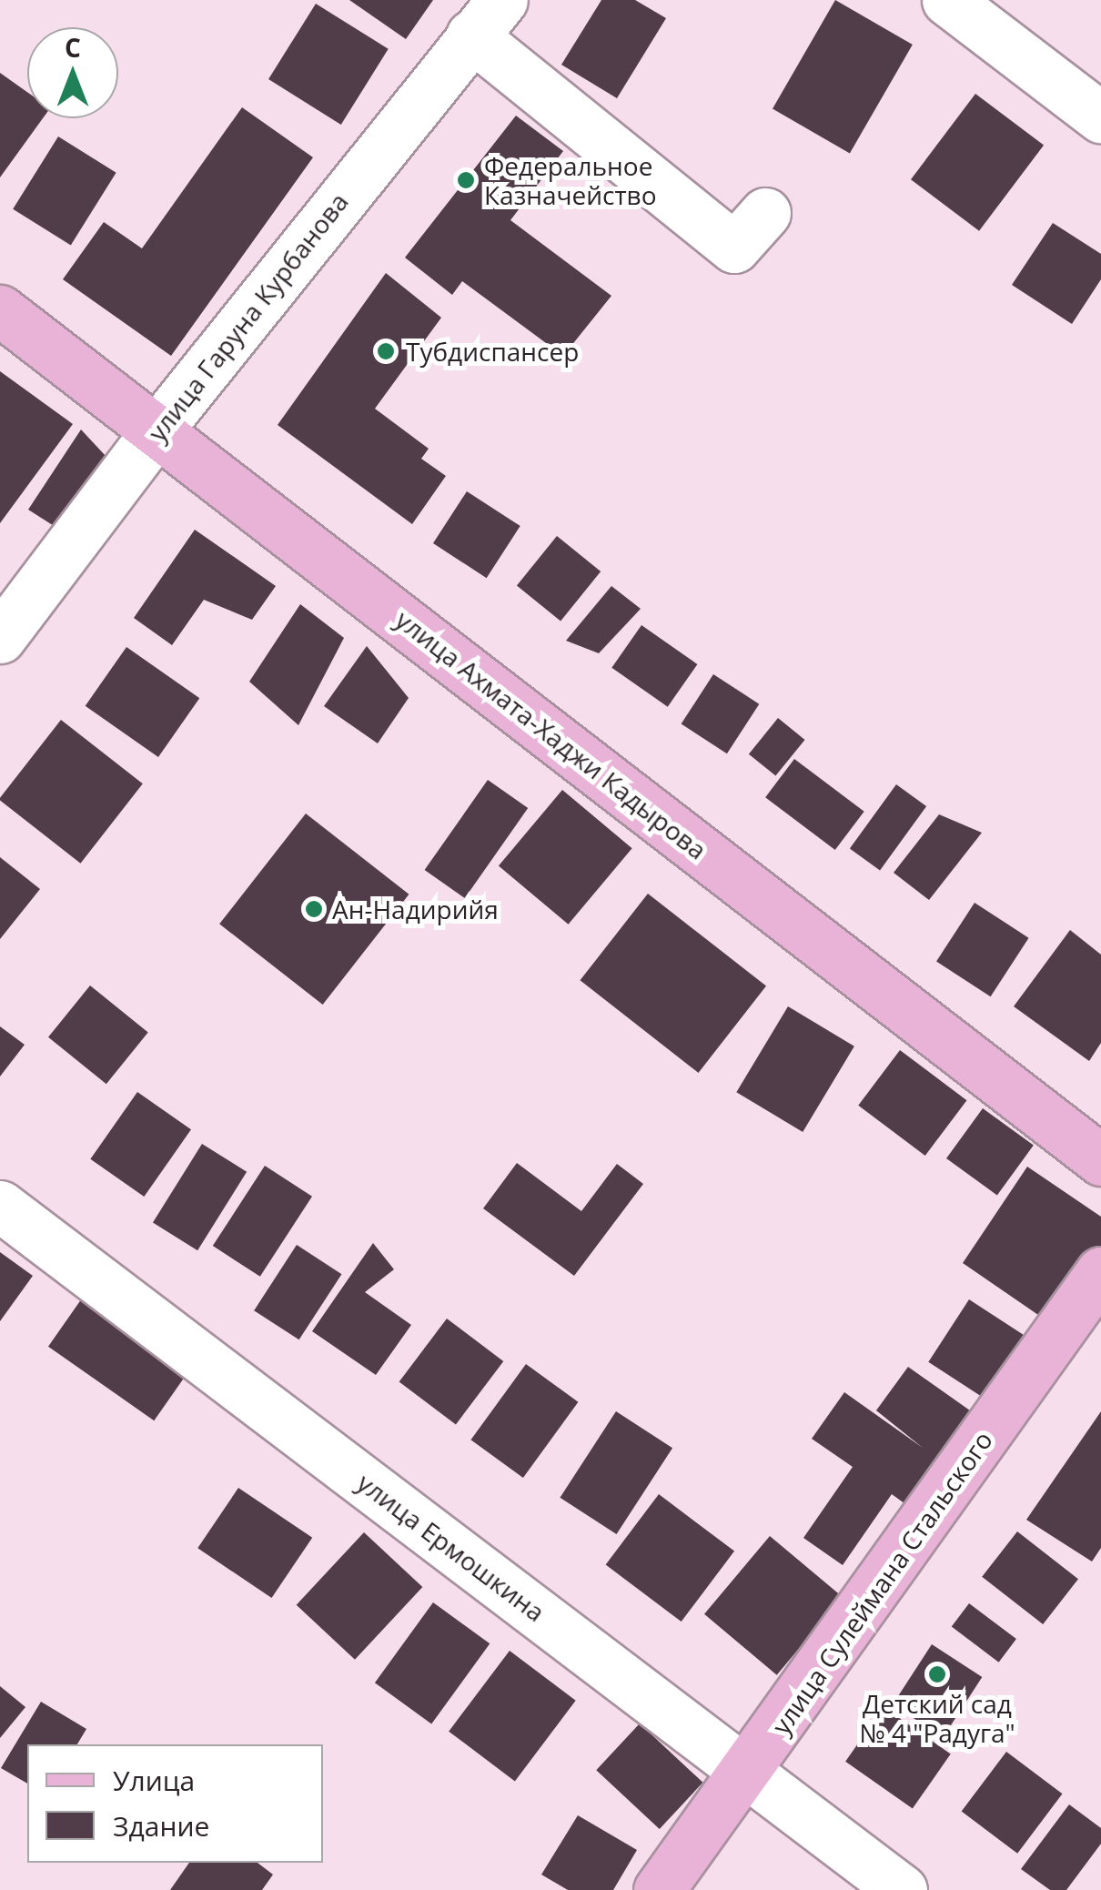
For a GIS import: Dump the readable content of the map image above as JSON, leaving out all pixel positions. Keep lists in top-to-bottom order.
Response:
{
  "streets": {
    "main road": ["улица Ахмата-Хаджи Кадырова", "улица Сулеймана Стальского"],
    "street": ["улица Гаруна Курбанова", "улица Ермошкина"]
  },
  "crossings": [
    ["улица Гаруна Курбанова", "улица Ахмата-Хаджи Кадырова"],
    ["улица Ермошкина", "улица Сулеймана Стальского"]
  ],
  "places": [
    "Федеральное Казначейство",
    "Тубдиспансер",
    "Ан-Надирийя",
    "Детский сад № 4 \"Радуга\""
  ],
  "legend": ["Улица", "Здание"],
  "north": "top"
}
